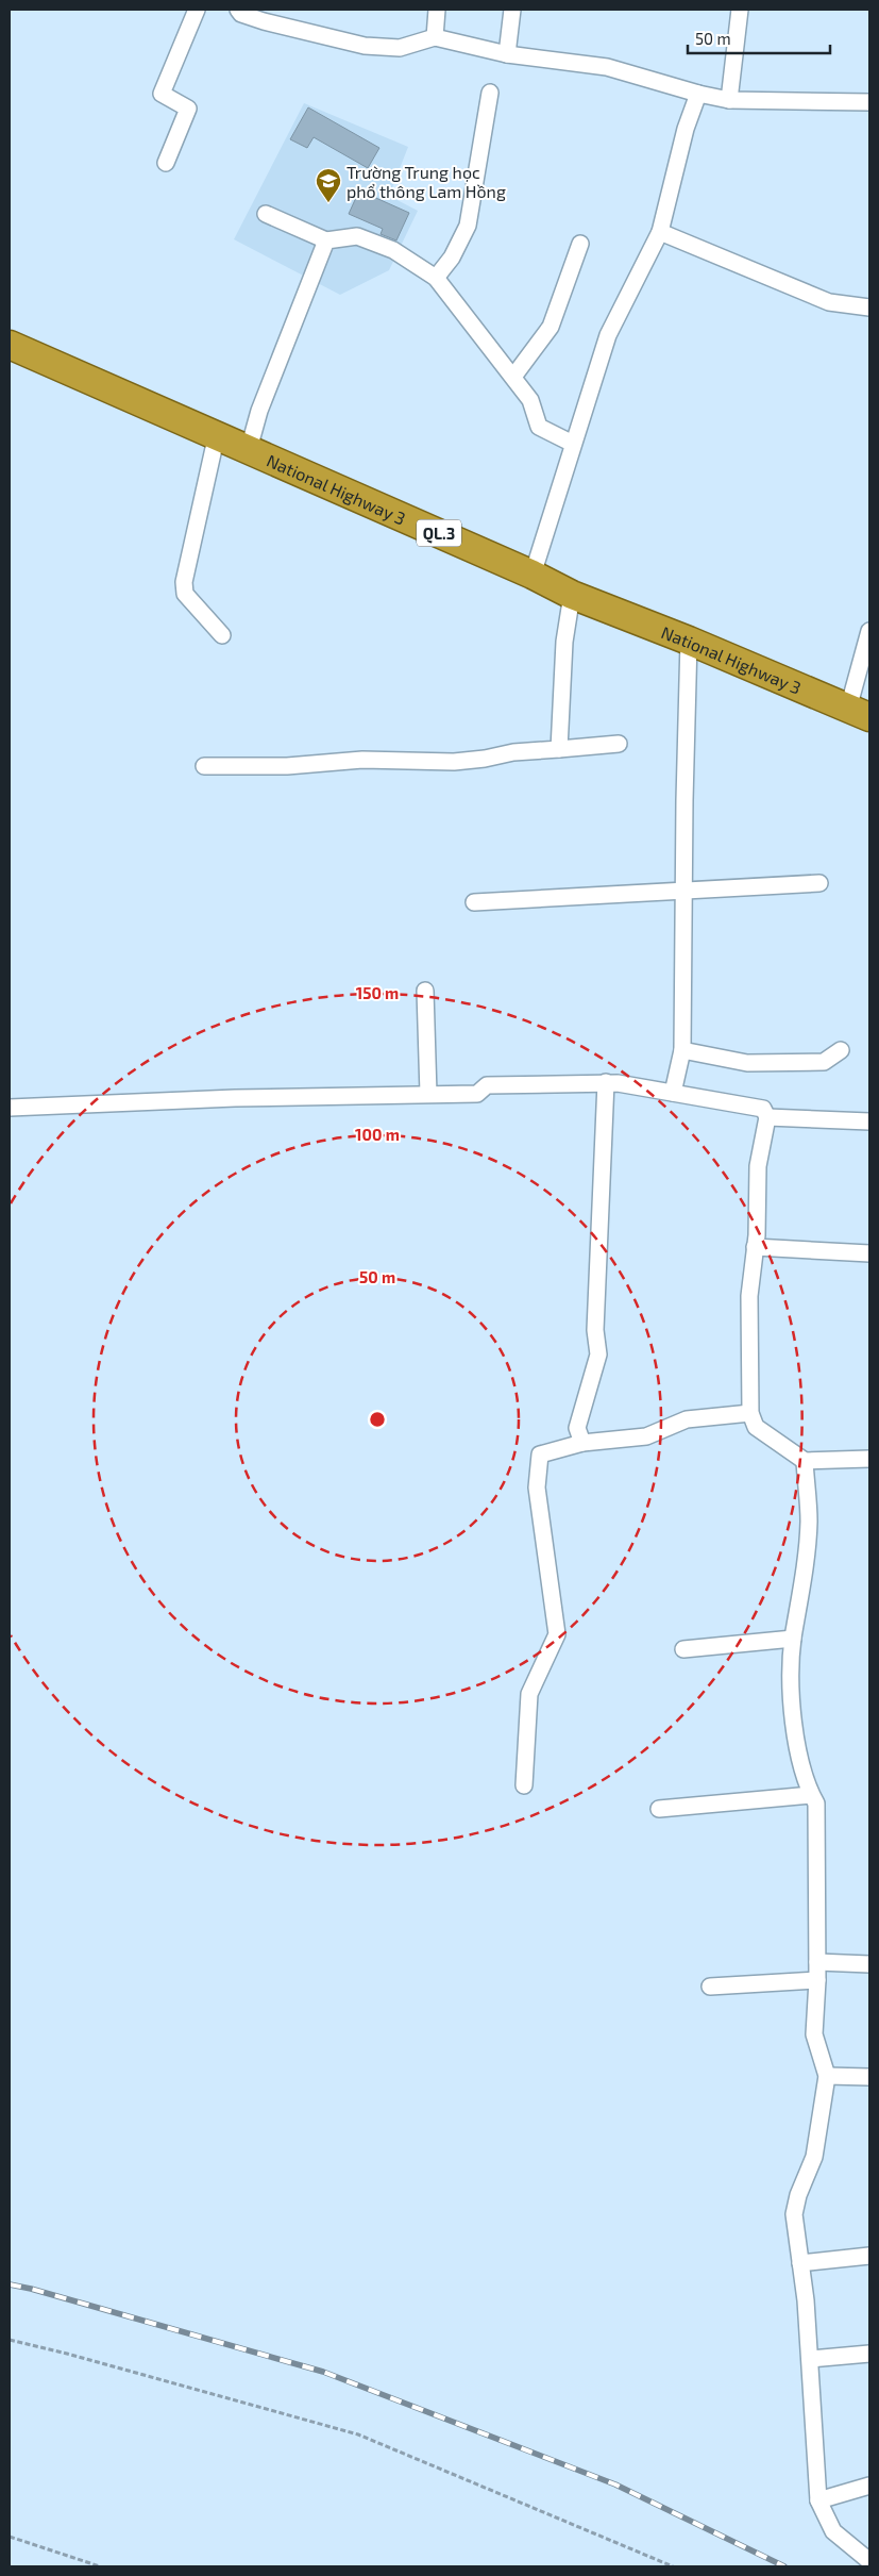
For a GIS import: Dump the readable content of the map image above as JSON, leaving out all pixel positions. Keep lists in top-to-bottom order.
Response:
{
  "streets": {
    "highway": ["National Highway 3", "QL.3"]
  },
  "places": {
    "school or university": ["Trường Trung học phổ thông Lam Hồng"]
  },
  "scale_bar": "50 m",
  "rings": ["150 m", "100 m", "50 m"]
}
